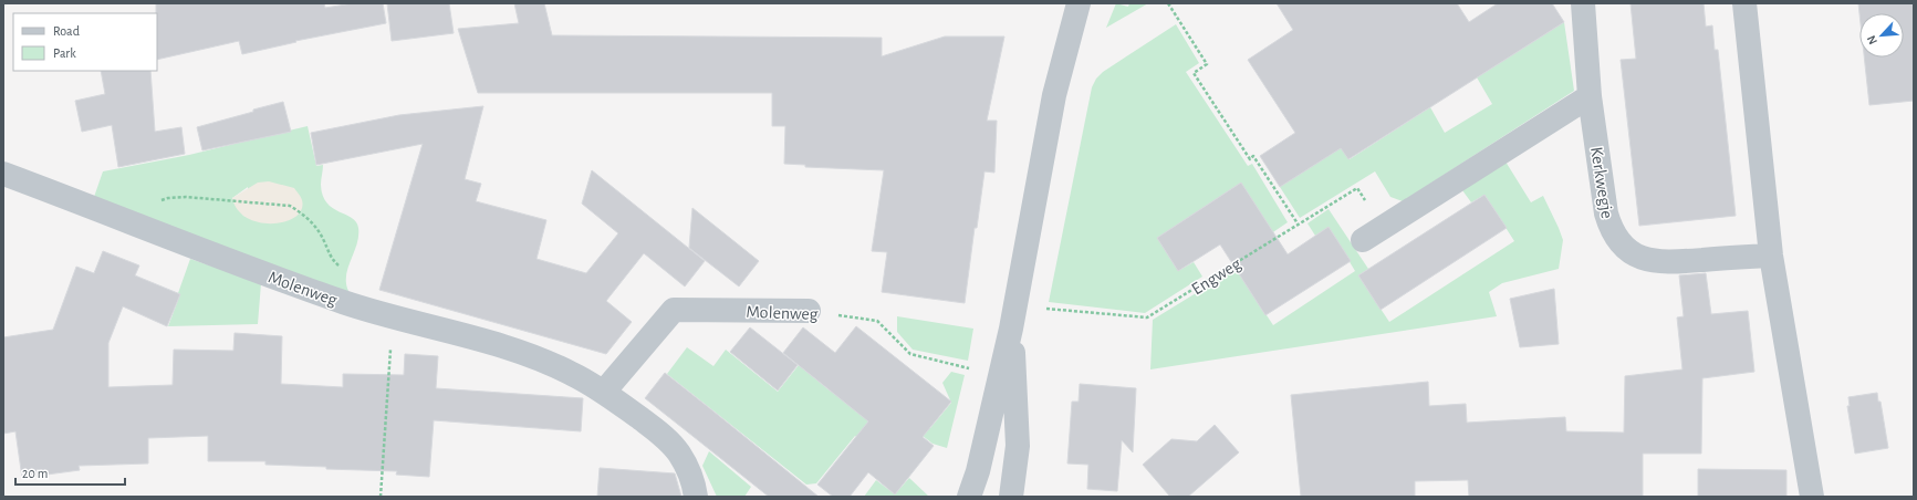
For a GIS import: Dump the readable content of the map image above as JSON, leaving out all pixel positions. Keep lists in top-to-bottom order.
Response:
{
  "streets": {
    "street": ["Kerkwegje", "Molenweg"],
    "path": ["Engweg"]
  },
  "legend": ["Road", "Park"],
  "scale_bar": "20 m",
  "north": "bottom left"
}
